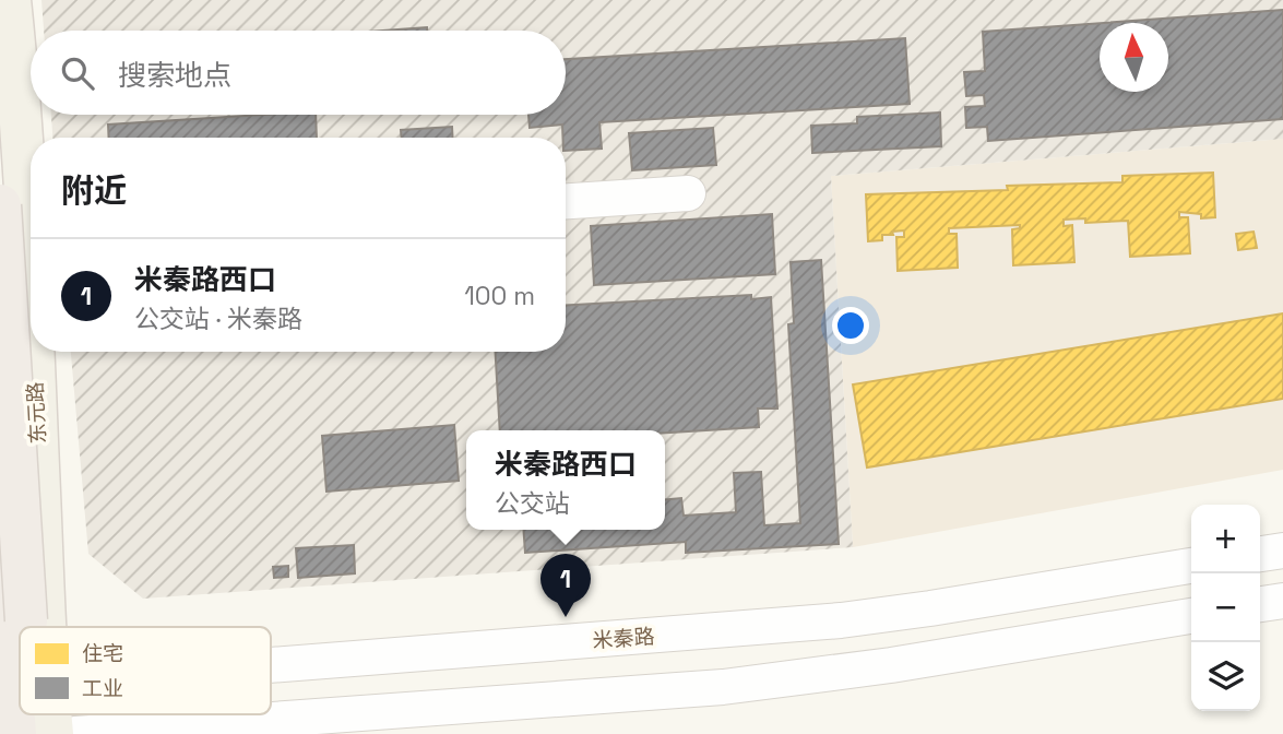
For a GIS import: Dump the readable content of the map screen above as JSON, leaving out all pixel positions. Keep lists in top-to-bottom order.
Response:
{
  "streets": {
    "main road": ["东元路"],
    "street": ["米秦路"]
  },
  "legend": ["住宅", "工业"],
  "north": "top",
  "page": {
    "search": "搜索地点",
    "heading": "附近",
    "list": [
      {
        "mark": "1",
        "name": "米秦路西口",
        "note": "公交站 · 米秦路",
        "value": "100 m"
      }
    ],
    "popup": ["米秦路西口", "公交站"],
    "map_buttons": ["+", "−"],
    "pins": "1"
  }
}
